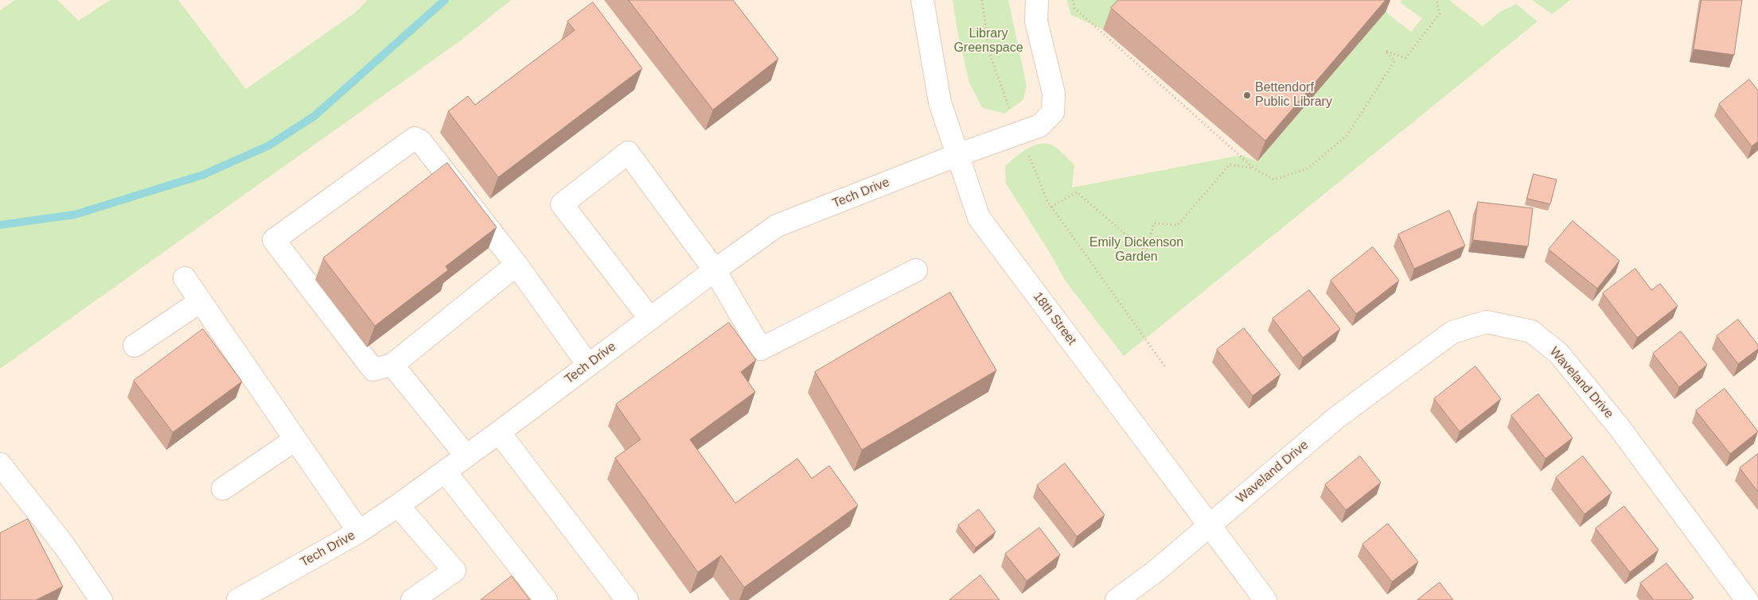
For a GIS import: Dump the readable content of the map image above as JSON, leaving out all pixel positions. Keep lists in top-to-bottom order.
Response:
{
  "streets": {
    "street": ["Tech Drive", "18th Street", "Waveland Drive"]
  },
  "crossings": [
    ["Tech Drive", "18th Street"],
    ["18th Street", "Waveland Drive"]
  ],
  "parks": ["Library Greenspace", "Emily Dickenson Garden"],
  "places": ["Bettendorf Public Library"]
}
